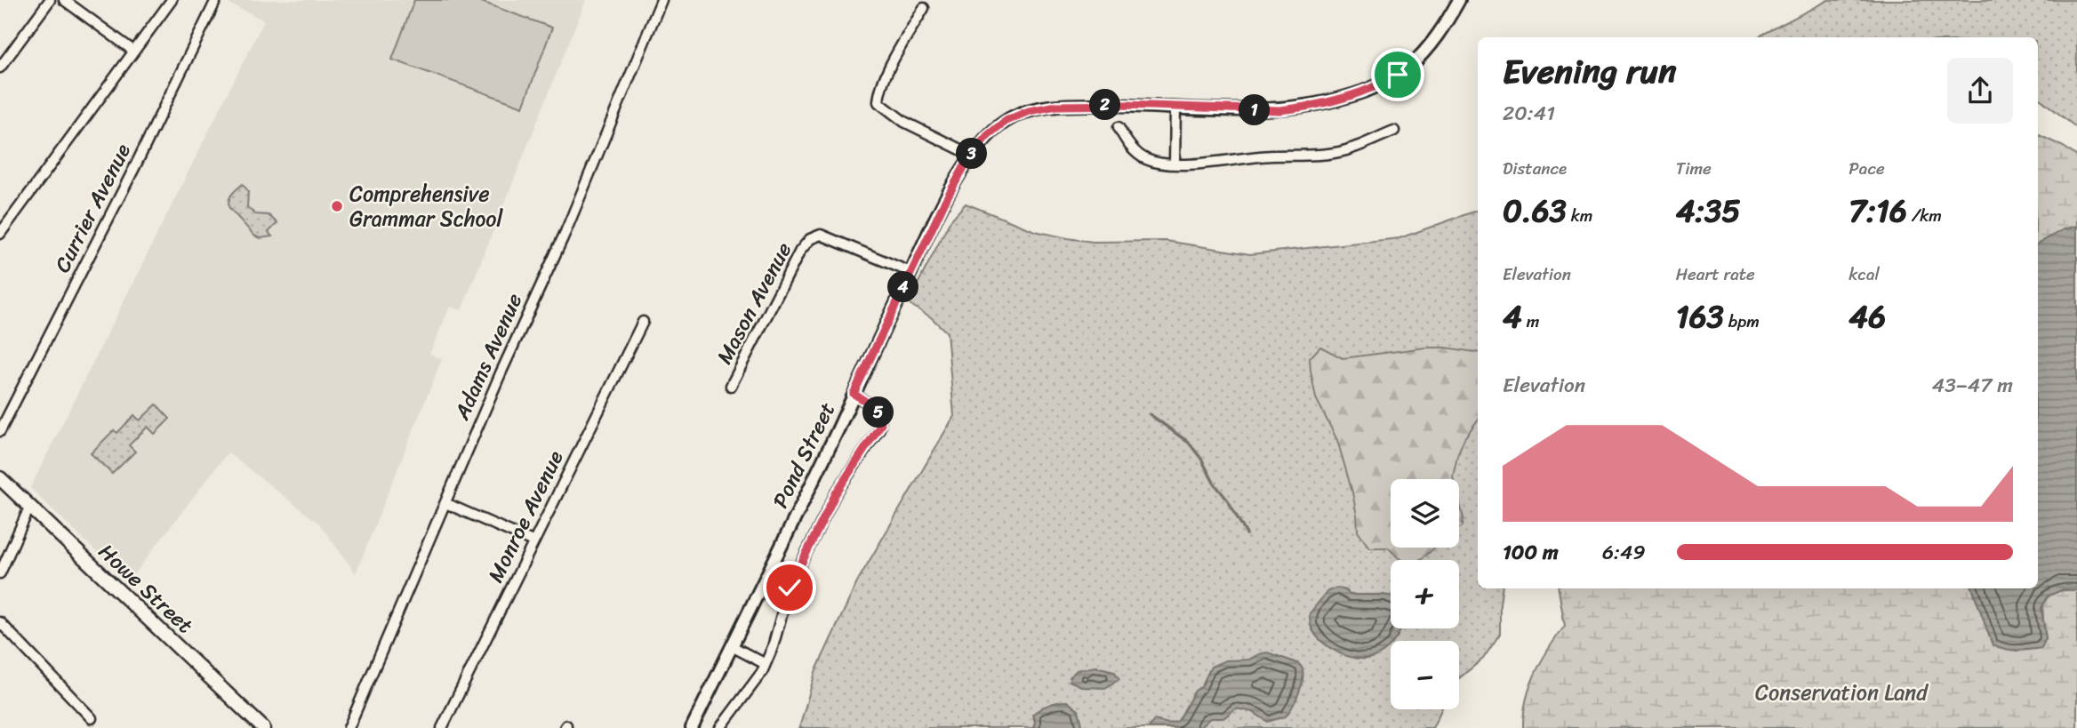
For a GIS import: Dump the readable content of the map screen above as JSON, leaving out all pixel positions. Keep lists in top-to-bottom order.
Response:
{
  "streets": {
    "main road": ["Howe Street"],
    "street": [
      "Currier Avenue",
      "Mason Avenue",
      "Adams Avenue",
      "Pond Street",
      "Monroe Avenue"
    ]
  },
  "crossings": [
    ["Mason Avenue", "Pond Street"]
  ],
  "parks": ["Conservation Land"],
  "places": ["Comprehensive Grammar School"],
  "page": {
    "heading": ["Evening run", "20:41"],
    "pins": [
      "2",
      "1",
      "3",
      "4",
      "5"
    ],
    "stats": [
      ["Distance", "0.63 km"],
      ["Time", "4:35"],
      ["Pace", "7:16 /km"],
      ["Elevation", "4 m"],
      ["Heart rate", "163 bpm"],
      ["kcal", "46"]
    ],
    "chart": ["Elevation", "43–47 m"],
    "map_buttons": ["+", "−"],
    "list": [
      {
        "name": "100 m",
        "note": "6:49"
      }
    ]
  }
}
